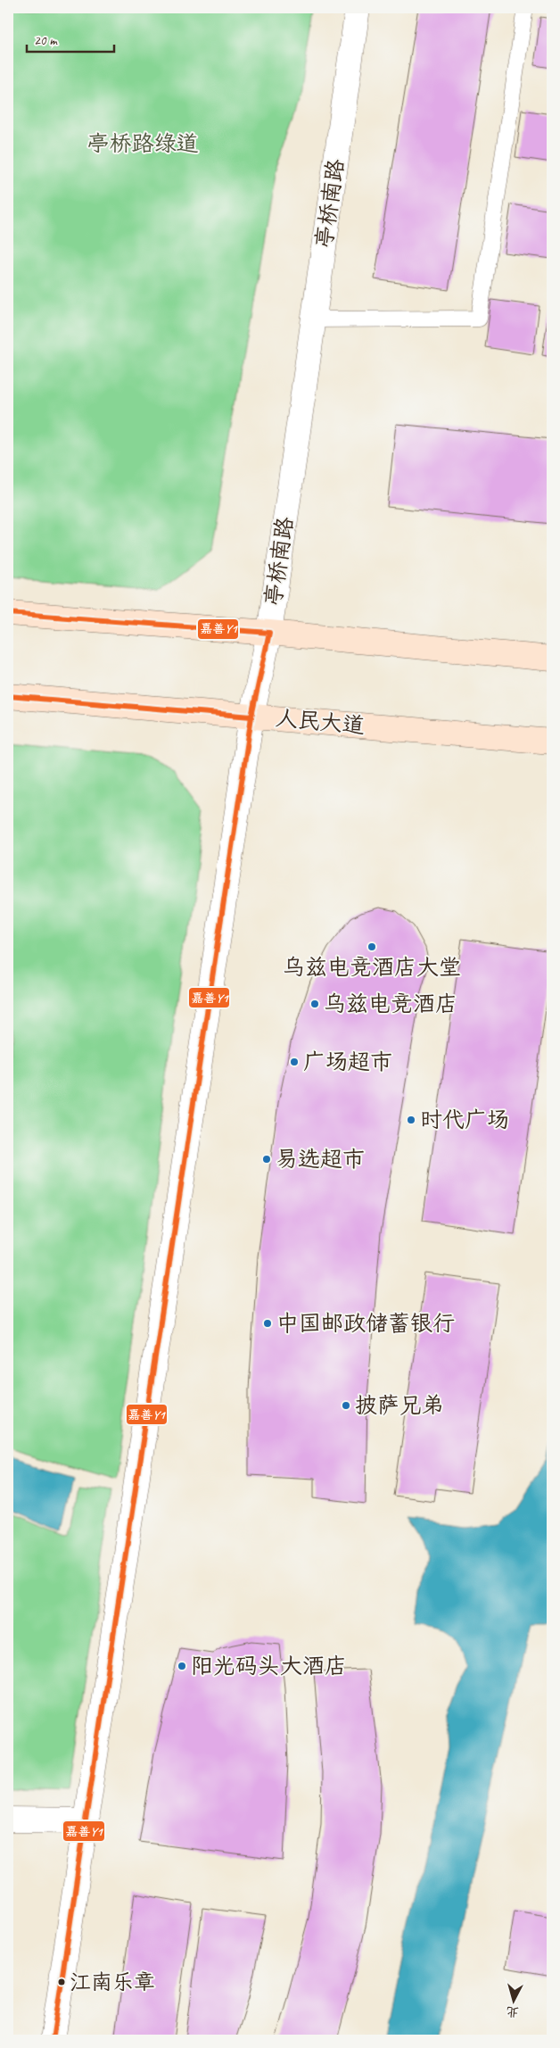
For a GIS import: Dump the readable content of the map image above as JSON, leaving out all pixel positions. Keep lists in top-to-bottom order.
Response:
{
  "streets": {
    "main road": ["人民大道"],
    "street": ["亭桥南路"]
  },
  "crossings": [
    ["亭桥南路", "人民大道"]
  ],
  "parks": ["亭桥路绿道"],
  "places": [
    "乌兹电竞酒店大堂",
    "乌兹电竞酒店",
    "广场超市",
    "时代广场",
    "易选超市",
    "中国邮政储蓄银行",
    "披萨兄弟",
    "阳光码头大酒店",
    "江南乐章"
  ],
  "lines": ["transit line 嘉善Y1"],
  "scale_bar": "20 m",
  "north": "bottom"
}
